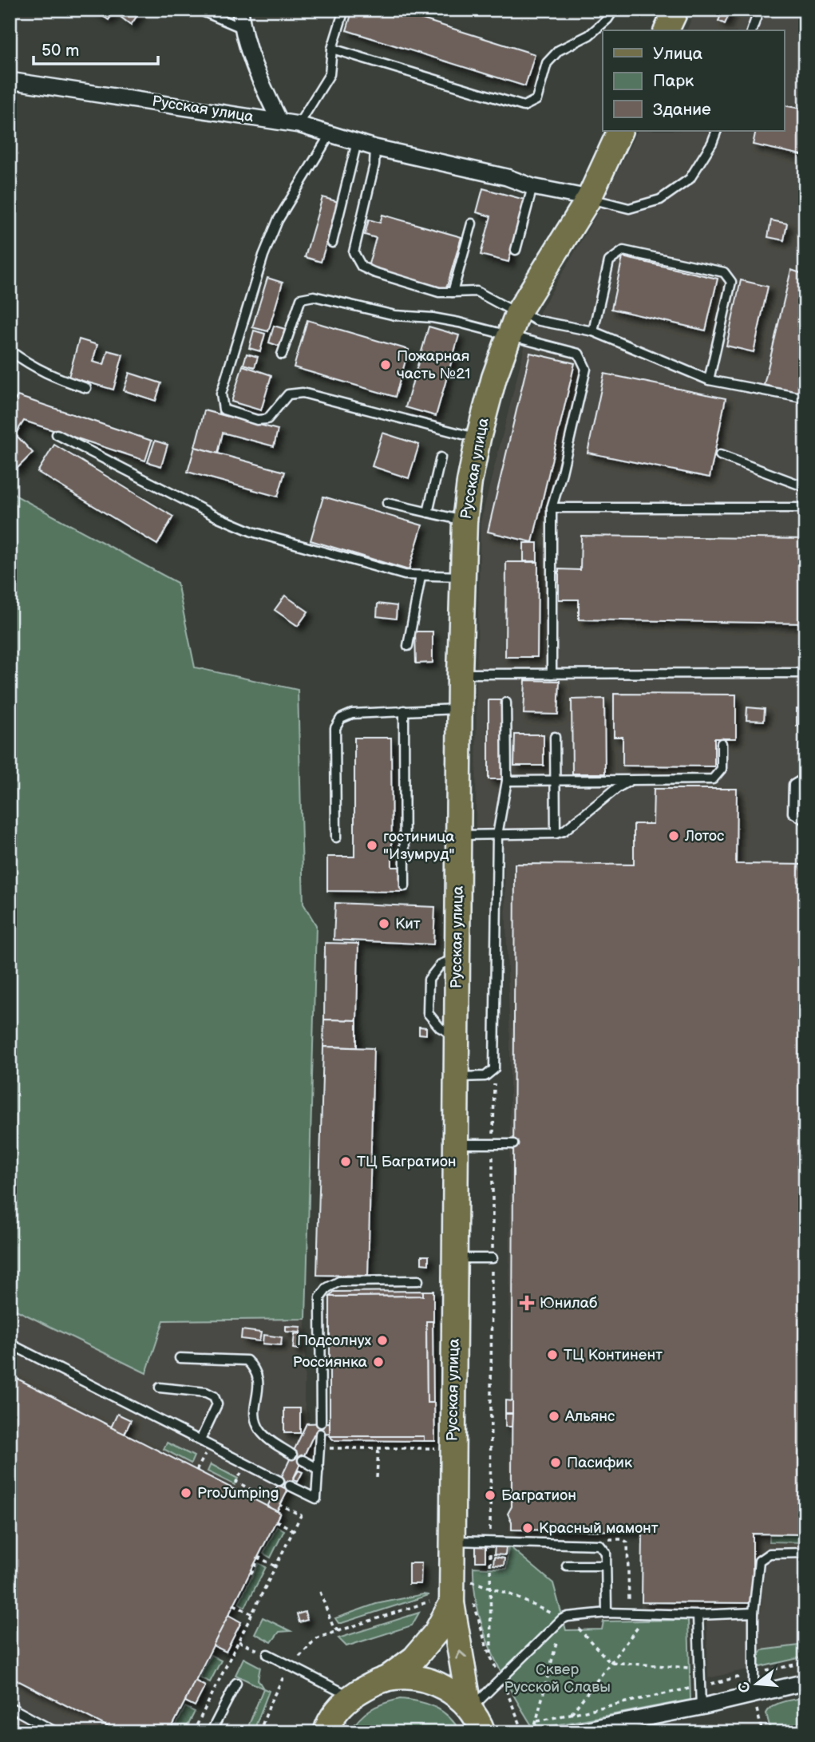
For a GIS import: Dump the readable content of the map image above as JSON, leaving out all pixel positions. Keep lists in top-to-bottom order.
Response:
{
  "streets": {
    "main road": ["Русская улица"]
  },
  "parks": ["Сквер Русской Славы"],
  "places": {
    "other": [
      "Пожарная часть №21",
      "Лотос",
      "гостиница \"Изумруд\"",
      "Кит",
      "ТЦ Багратион",
      "Подсолнух",
      "ТЦ Континент",
      "Россиянка",
      "Альянс",
      "Пасифик",
      "ProJumping",
      "Багратион",
      "Красный мамонт"
    ],
    "health": ["Юнилаб"]
  },
  "legend": ["Улица", "Парк", "Здание"],
  "scale_bar": "50 m",
  "north": "left"
}
